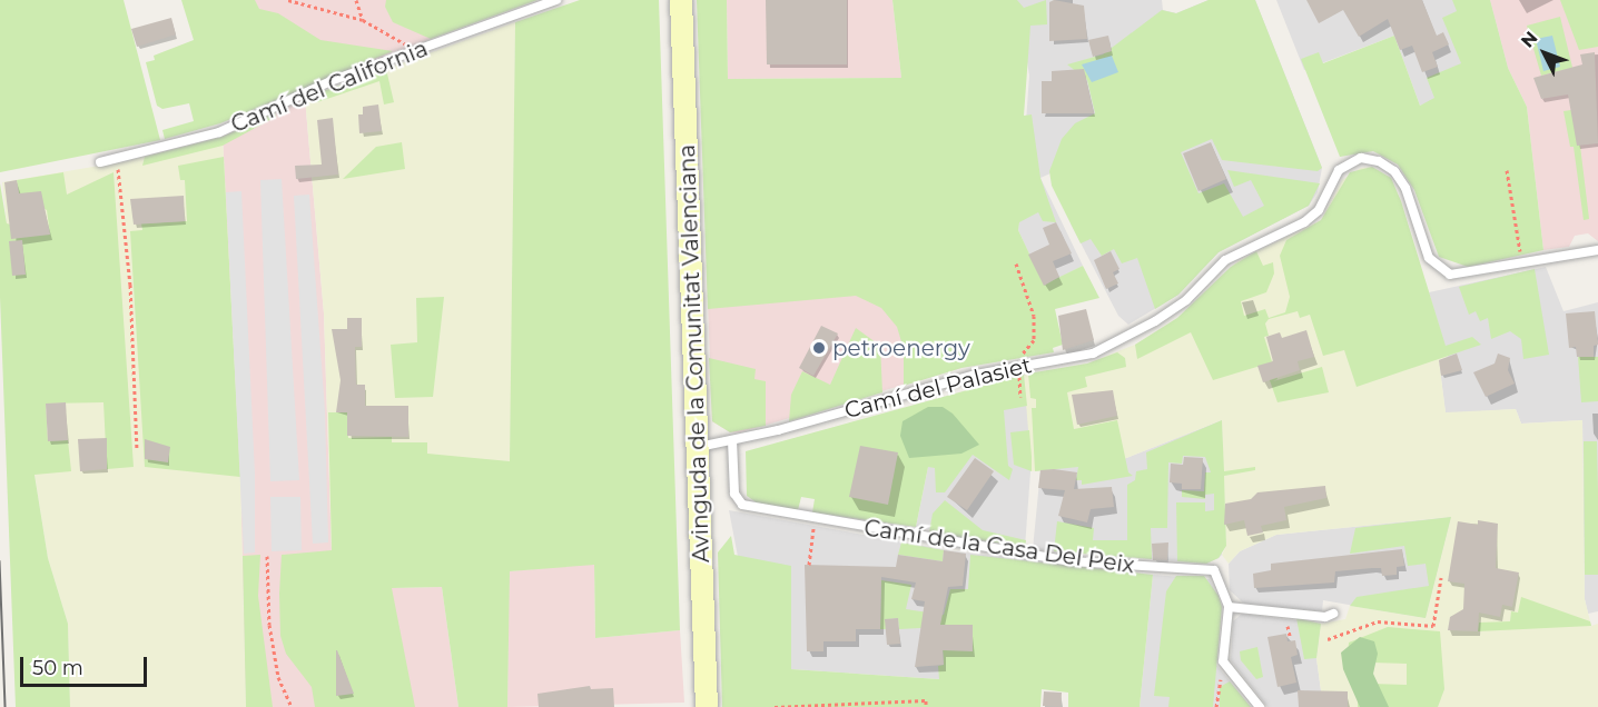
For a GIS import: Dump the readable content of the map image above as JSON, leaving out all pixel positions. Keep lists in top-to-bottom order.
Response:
{
  "streets": {
    "main road": ["Avinguda de la Comunitat Valenciana"],
    "lane": ["Camí del California", "Camí del Palasiet", "Camí de la Casa Del Peix"]
  },
  "crossings": [
    ["Avinguda de la Comunitat Valenciana", "Camí del Palasiet"],
    ["Camí del Palasiet", "Camí de la Casa Del Peix"]
  ],
  "places": ["petroenergy"],
  "scale_bar": "50 m",
  "north": "top left"
}
